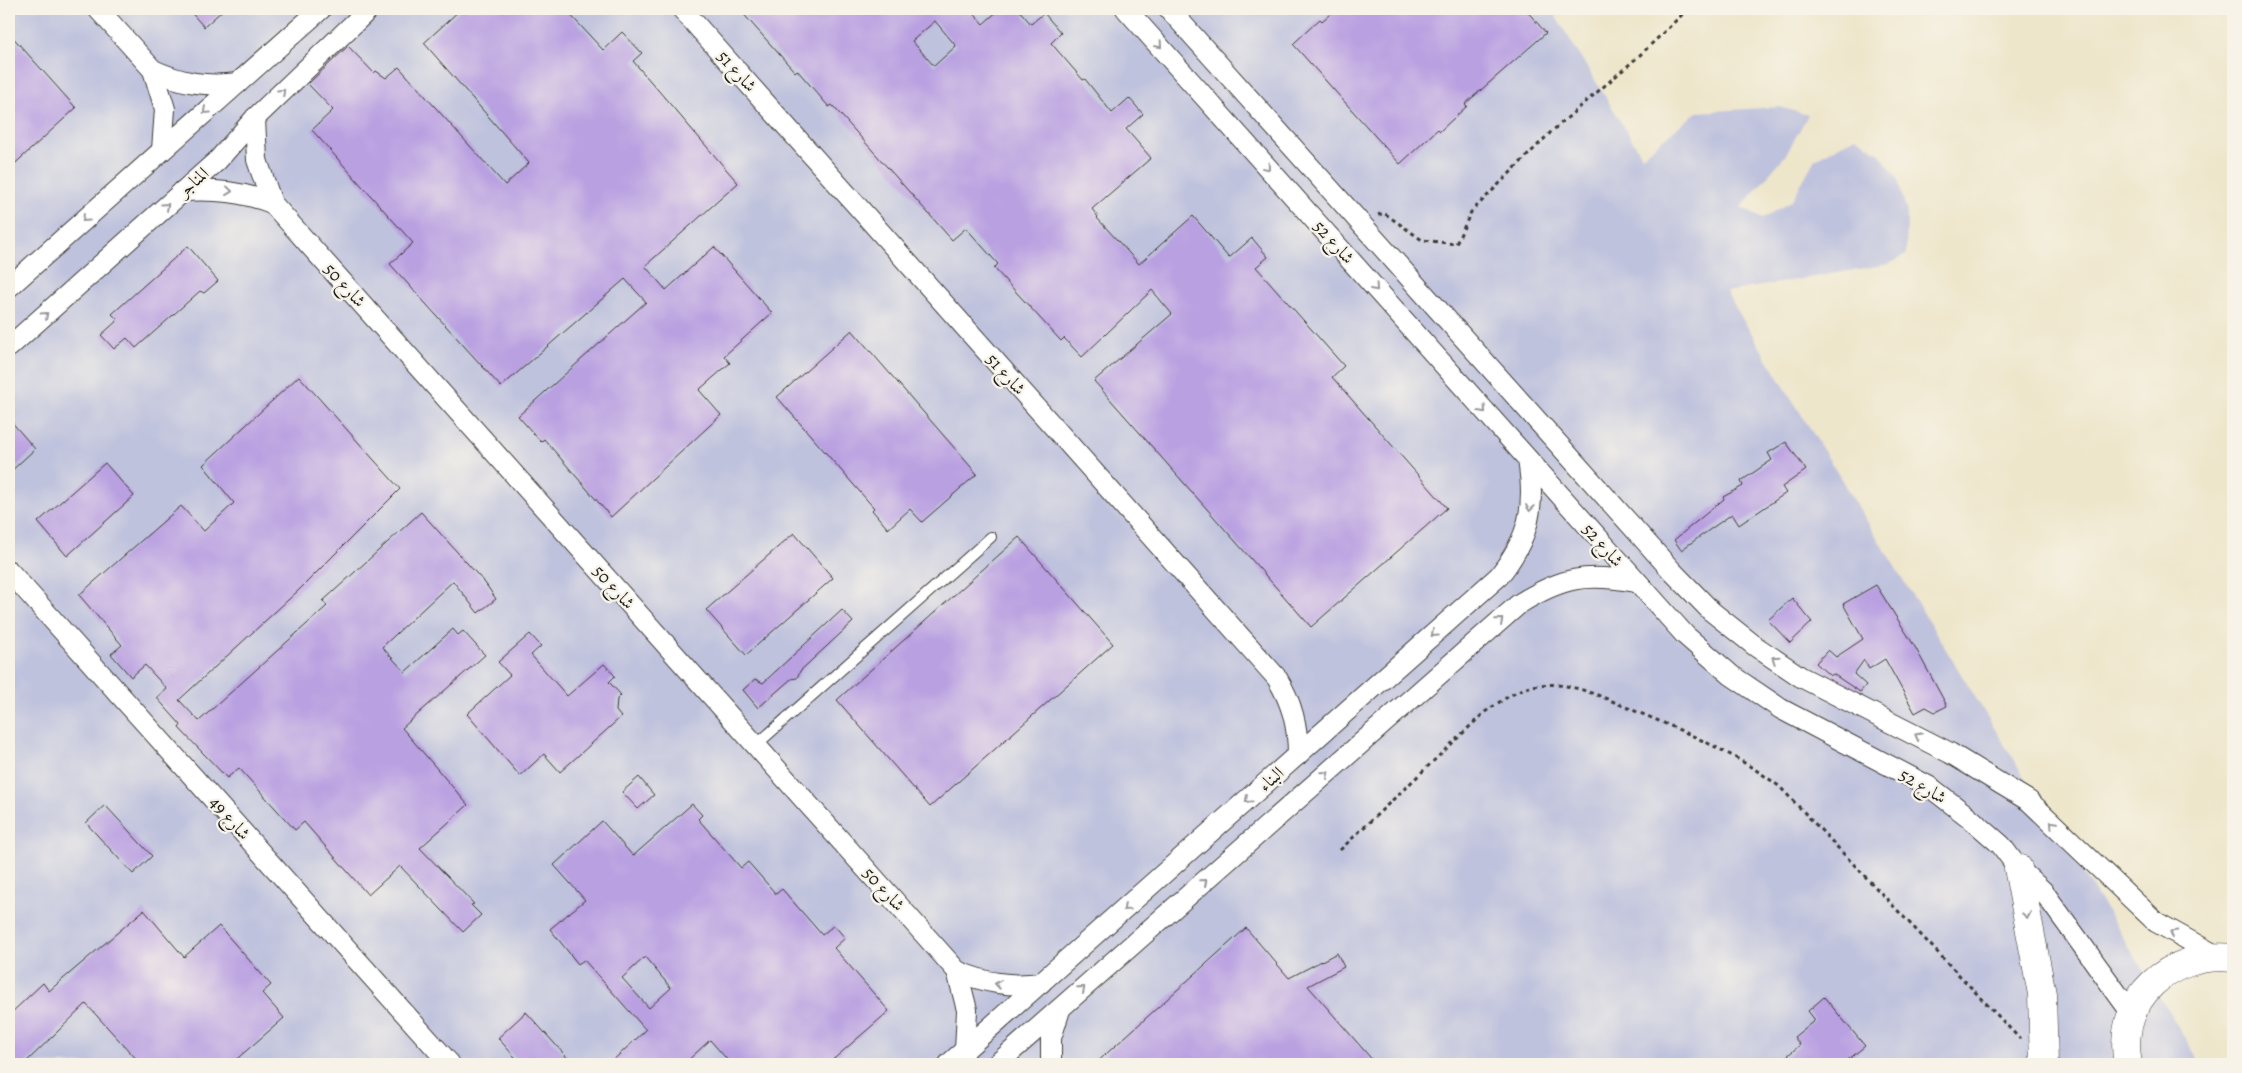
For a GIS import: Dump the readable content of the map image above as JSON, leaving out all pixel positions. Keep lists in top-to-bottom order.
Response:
{
  "streets": {
    "street": [
      "شارع 51",
      "المناجر",
      "شارع 52",
      "شارع 50",
      "البناء",
      "شارع 49"
    ]
  },
  "crossings": [
    ["شارع 51", "البناء"],
    ["المناجر", "شارع 50"],
    ["شارع 52", "البناء"],
    ["شارع 50", "البناء"]
  ]
}
